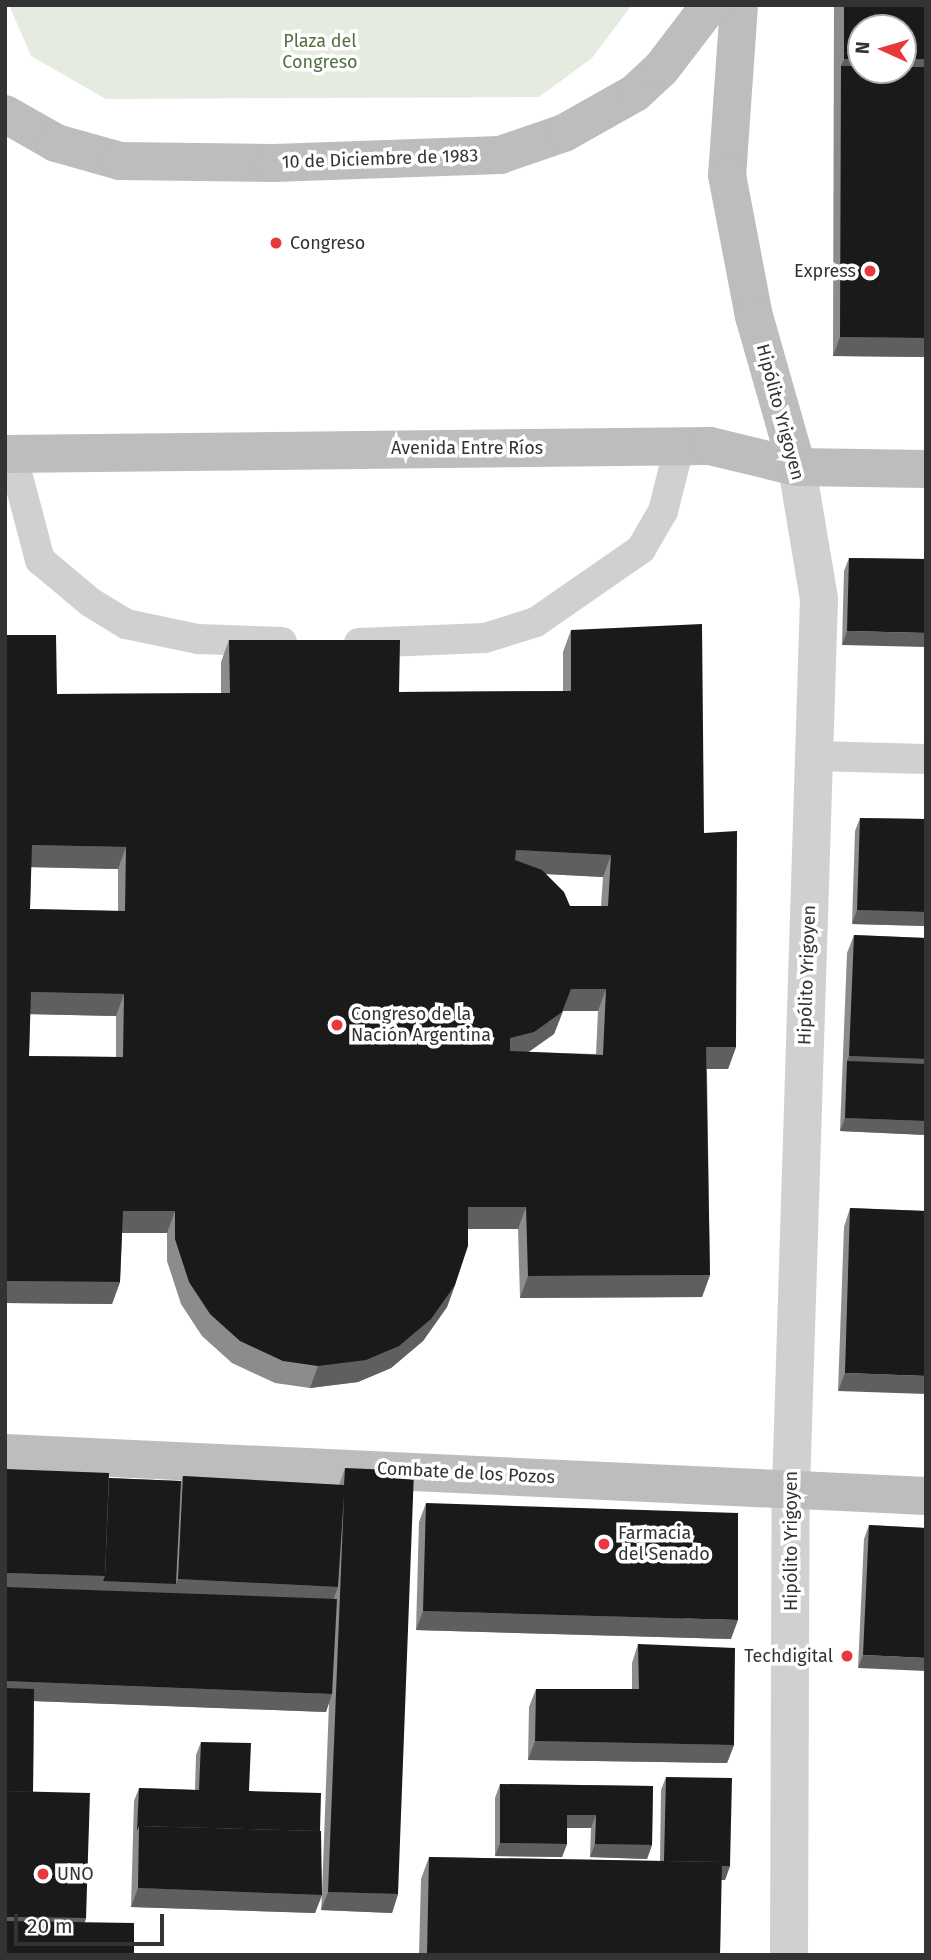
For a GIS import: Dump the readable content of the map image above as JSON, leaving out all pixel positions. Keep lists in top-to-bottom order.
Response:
{
  "streets": {
    "street": [
      "10 de Diciembre de 1983",
      "Hipólito Yrigoyen",
      "Avenida Entre Ríos",
      "Combate de los Pozos"
    ]
  },
  "crossings": [
    ["Hipólito Yrigoyen", "Avenida Entre Ríos"],
    ["Hipólito Yrigoyen", "Combate de los Pozos"]
  ],
  "parks": ["Plaza del Congreso"],
  "places": [
    "Congreso",
    "Express",
    "Congreso de la Nación Argentina",
    "Farmacia del Senado",
    "Techdigital",
    "UNO"
  ],
  "scale_bar": "20 m",
  "north": "left"
}
